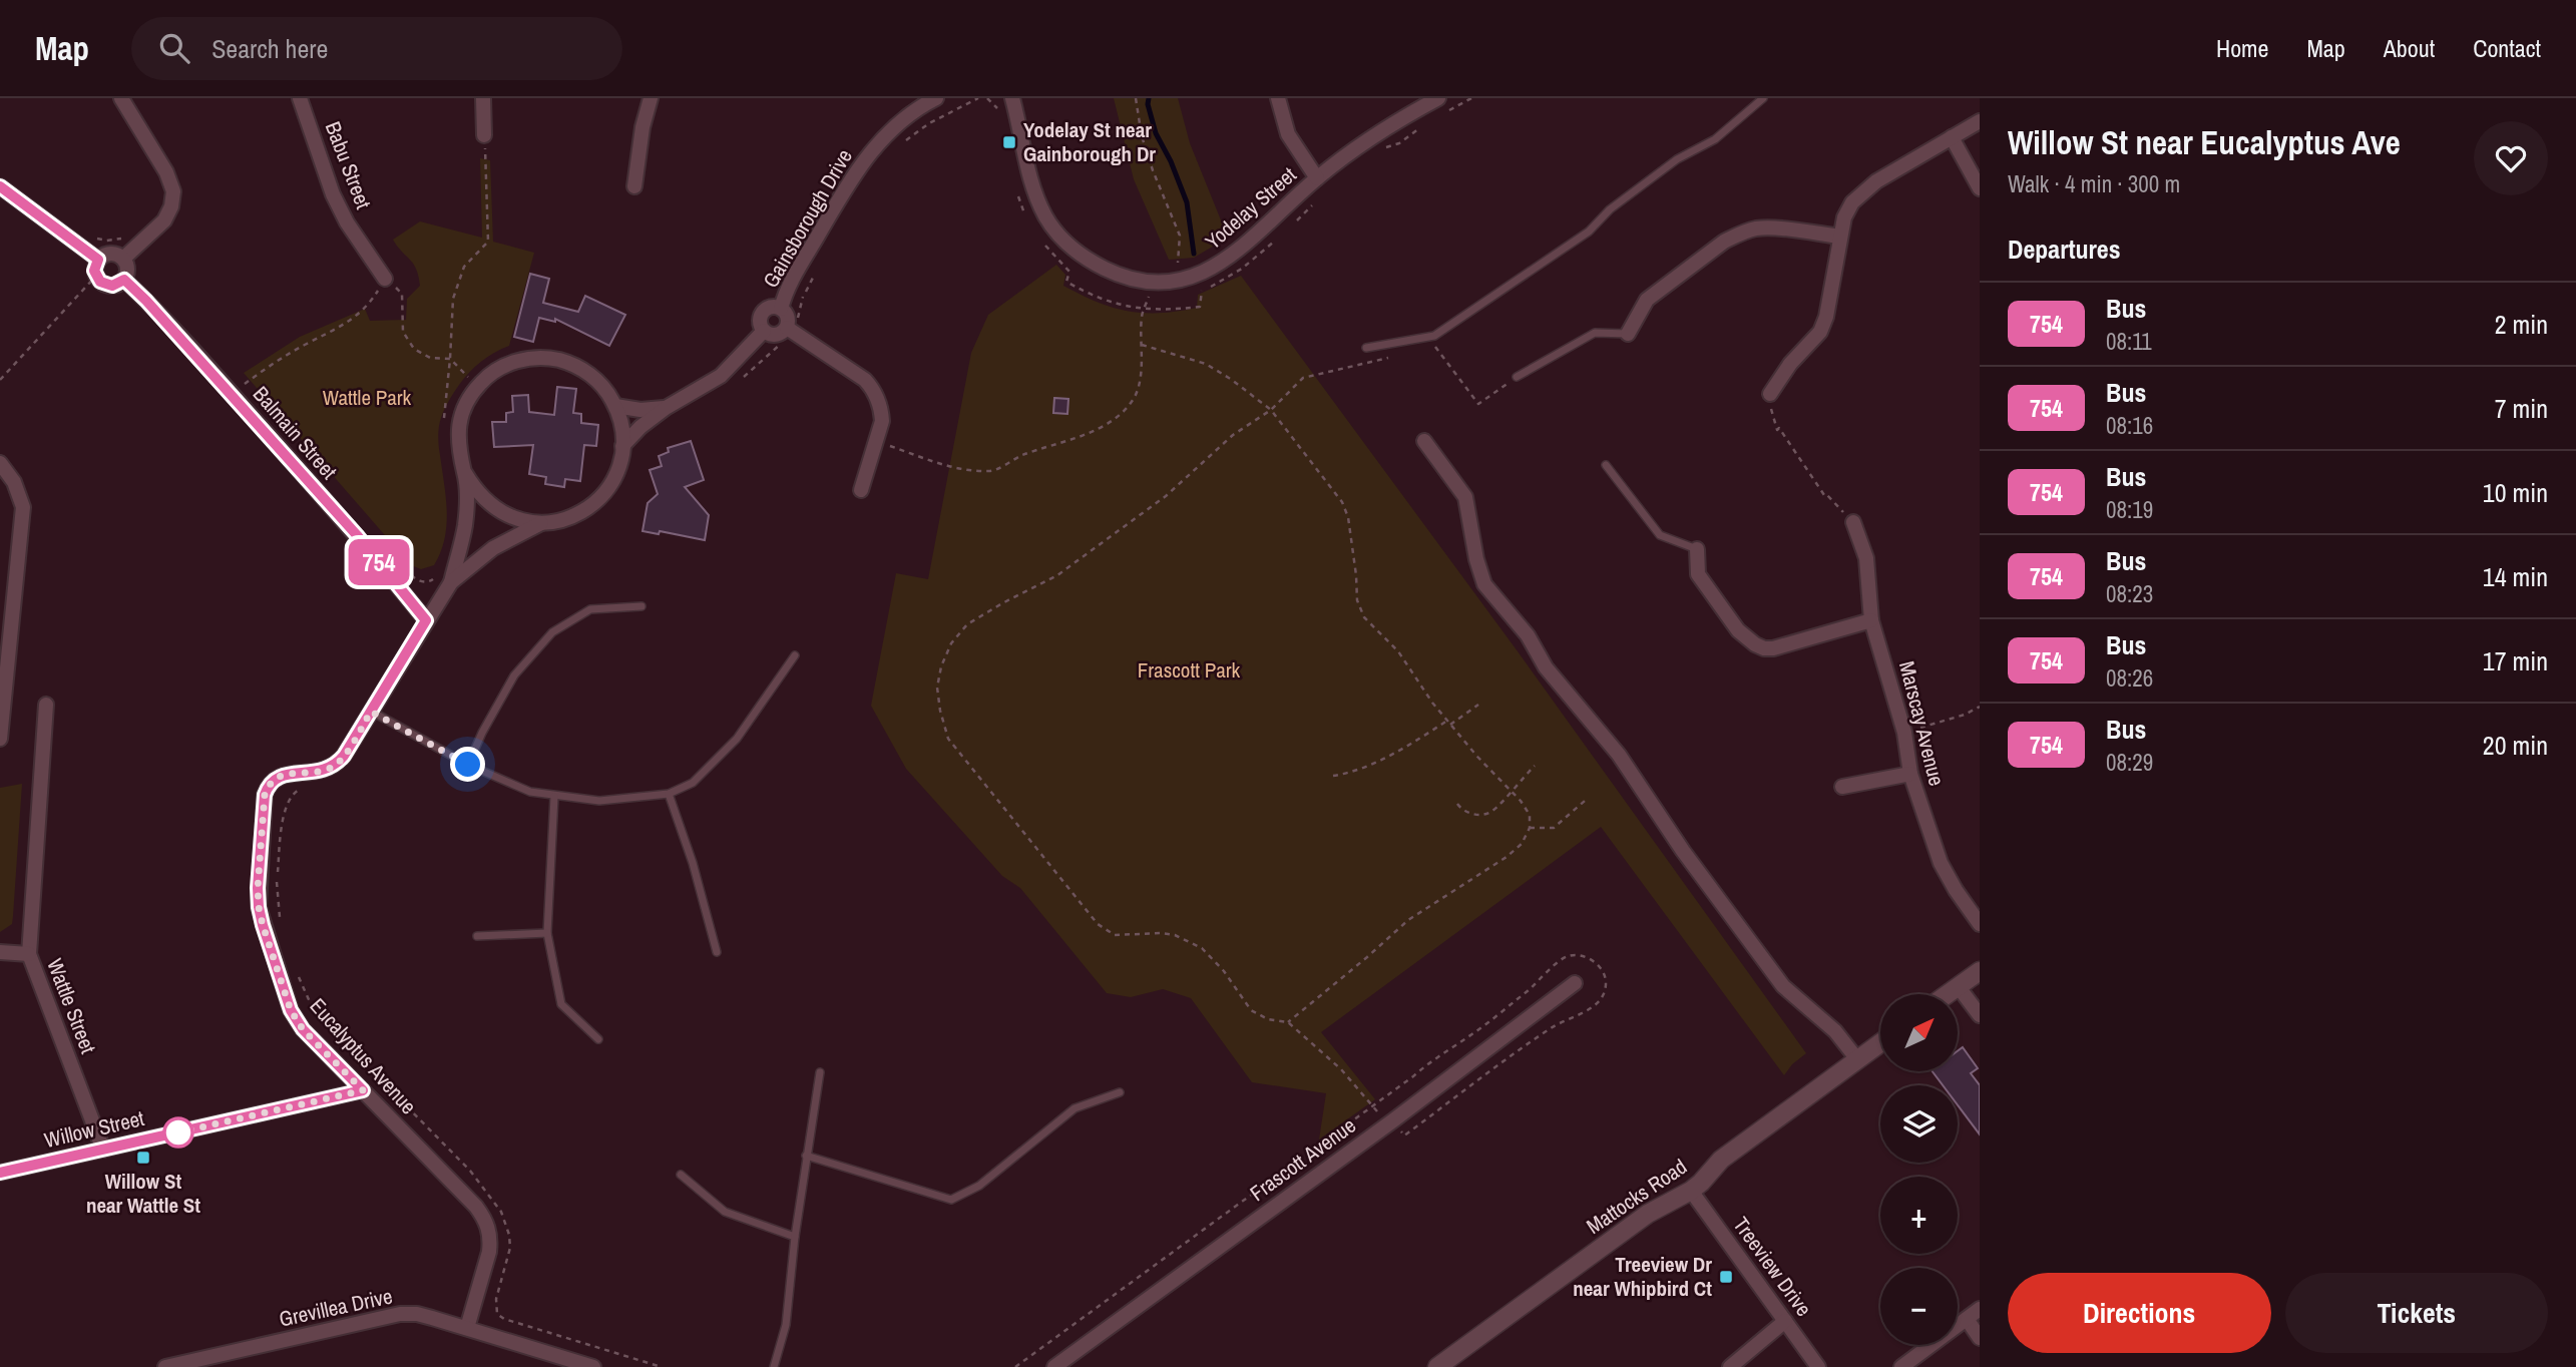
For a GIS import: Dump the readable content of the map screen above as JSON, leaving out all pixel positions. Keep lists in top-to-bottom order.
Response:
{
  "streets": {
    "street": [
      "Babu Street",
      "Yodelay Street",
      "Gainsborough Drive",
      "Balmain Street",
      "Marscay Avenue",
      "Wattle Street",
      "Eucalyptus Avenue",
      "Willow Street",
      "Frascott Avenue",
      "Mattocks Road",
      "Treeview Drive",
      "Grevillea Drive"
    ]
  },
  "crossings": [
    ["Wattle Street", "Willow Street"],
    ["Eucalyptus Avenue", "Willow Street"],
    ["Eucalyptus Avenue", "Grevillea Drive"],
    ["Mattocks Road", "Treeview Drive"]
  ],
  "parks": ["Wattle Park", "Frascott Park"],
  "places": {
    "transit": ["Yodelay St near Gainborough Dr", "Willow St near Wattle St", "Treeview Dr near Whipbird Ct"]
  },
  "lines": ["bus line 754"],
  "north": "top right",
  "page": {
    "header": "Map",
    "search": "Search here",
    "nav": [
      "Home",
      "Map",
      "About",
      "Contact"
    ],
    "on_map": "754",
    "heading": [
      ["Willow St near Eucalyptus Ave", "Walk · 4 min · 300 m"],
      "Departures"
    ],
    "list": [
      {
        "mark": "754",
        "name": "Bus",
        "note": "08:11",
        "value": "2 min"
      },
      {
        "mark": "754",
        "name": "Bus",
        "note": "08:16",
        "value": "7 min"
      },
      {
        "mark": "754",
        "name": "Bus",
        "note": "08:19",
        "value": "10 min"
      },
      {
        "mark": "754",
        "name": "Bus",
        "note": "08:23",
        "value": "14 min"
      },
      {
        "mark": "754",
        "name": "Bus",
        "note": "08:26",
        "value": "17 min"
      },
      {
        "mark": "754",
        "name": "Bus",
        "note": "08:29",
        "value": "20 min"
      }
    ],
    "map_buttons": ["+", "−"],
    "buttons": ["Directions", "Tickets"]
  }
}
